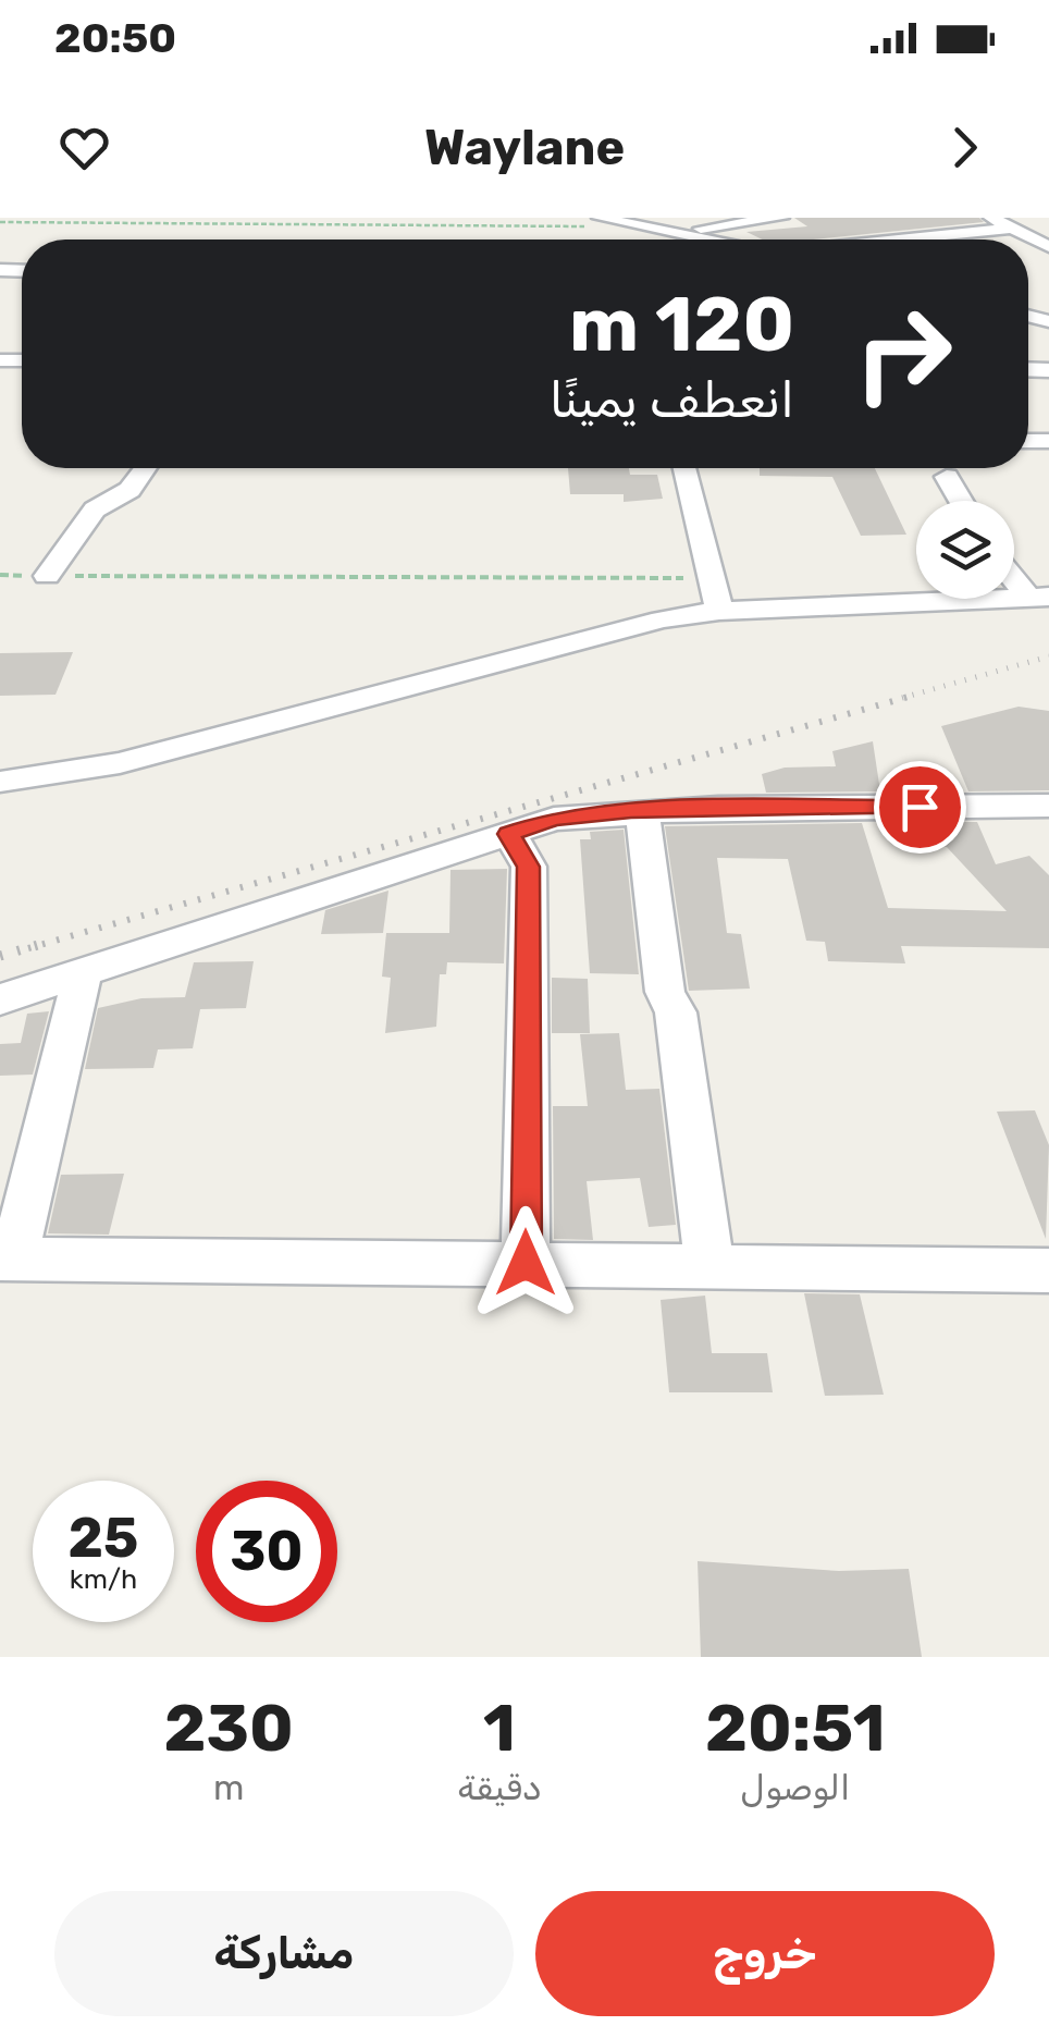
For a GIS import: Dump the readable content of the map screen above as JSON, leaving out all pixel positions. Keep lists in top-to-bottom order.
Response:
{
  "page": {
    "status": "20:50",
    "header": "Waylane",
    "turn": ["120 m", "انعطف يمينًا"],
    "speed": "25 km/h",
    "limit": "30",
    "eta": [
      "20:51",
      "الوصول",
      "1",
      "دقيقة",
      "230",
      "m"
    ],
    "buttons": ["خروج", "مشاركة"]
  }
}
